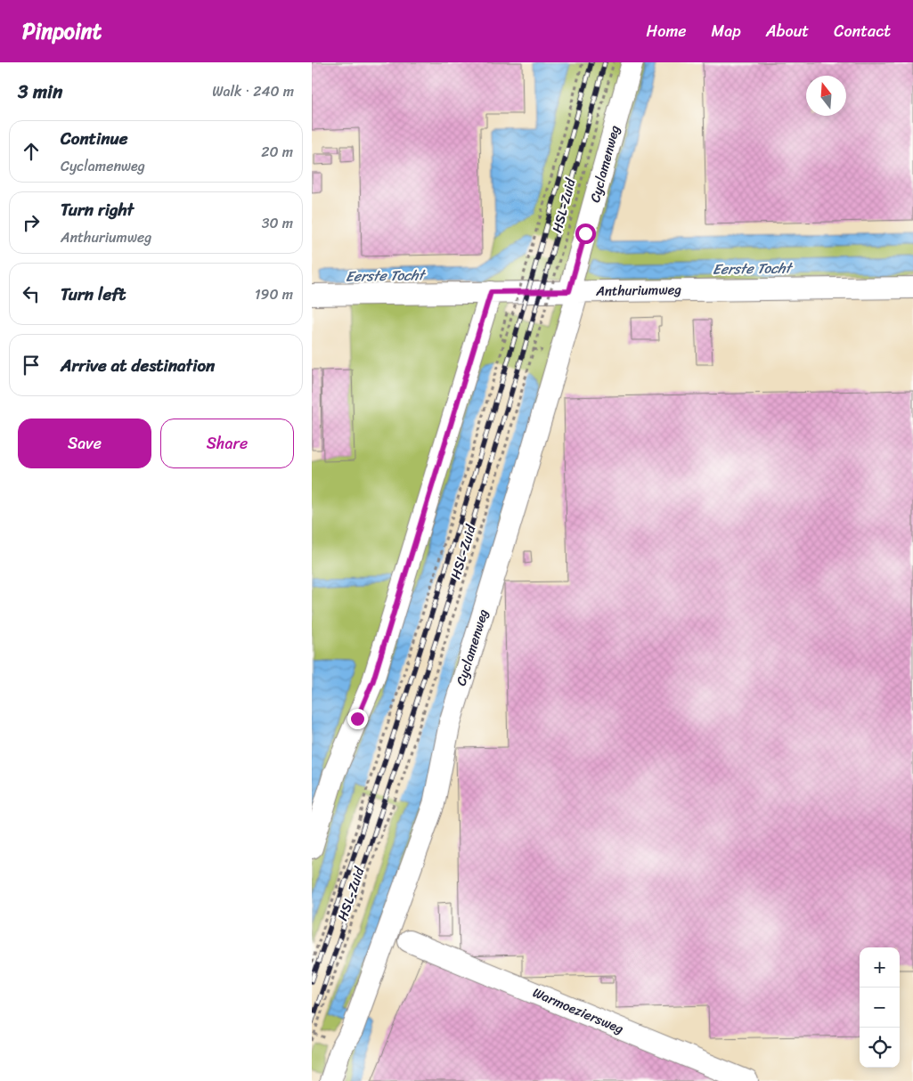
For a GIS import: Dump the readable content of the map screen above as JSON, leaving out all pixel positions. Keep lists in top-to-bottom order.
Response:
{
  "streets": {
    "street": ["Cyclamenweg", "Anthuriumweg", "Warmoeziersweg"],
    "path": ["HSL-Zuid"]
  },
  "crossings": [
    ["Cyclamenweg", "Anthuriumweg"]
  ],
  "water": ["Eerste Tocht"],
  "north": "top",
  "page": {
    "header": "Pinpoint",
    "nav": [
      "Home",
      "Map",
      "About",
      "Contact"
    ],
    "heading": ["3 min", "Walk · 240 m"],
    "list": [
      ["Continue", "Cyclamenweg", "20 m"],
      ["Turn right", "Anthuriumweg", "30 m"],
      ["Turn left", "190 m"],
      "Arrive at destination"
    ],
    "buttons": ["Save", "Share"],
    "map_buttons": ["+", "−"]
  }
}
